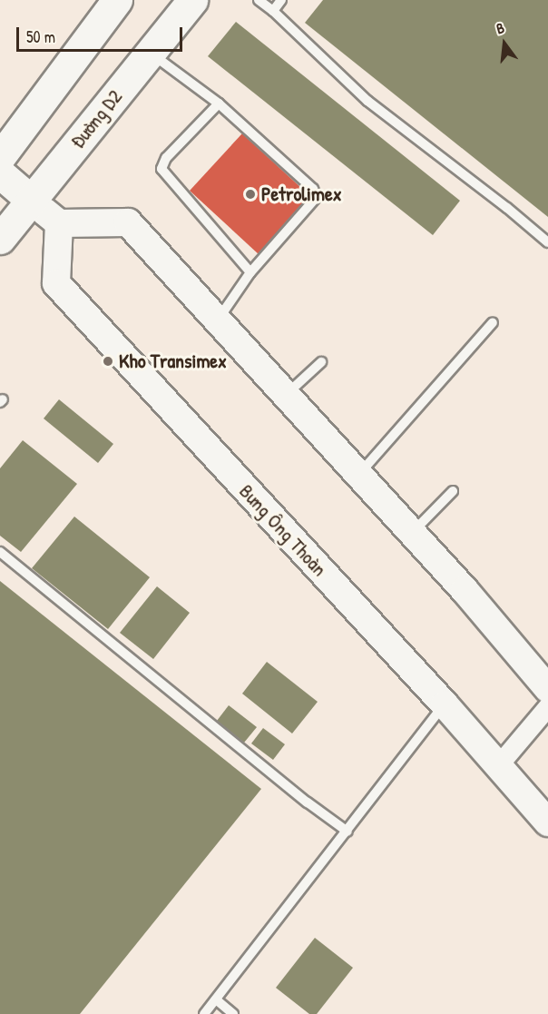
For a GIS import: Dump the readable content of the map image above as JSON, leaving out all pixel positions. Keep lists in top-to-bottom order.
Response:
{
  "streets": {
    "main road": ["Đường D2"],
    "street": ["Bưng Ông Thoàn"]
  },
  "places": ["Petrolimex", "Kho Transimex"],
  "scale_bar": "50 m",
  "north": "top"
}
